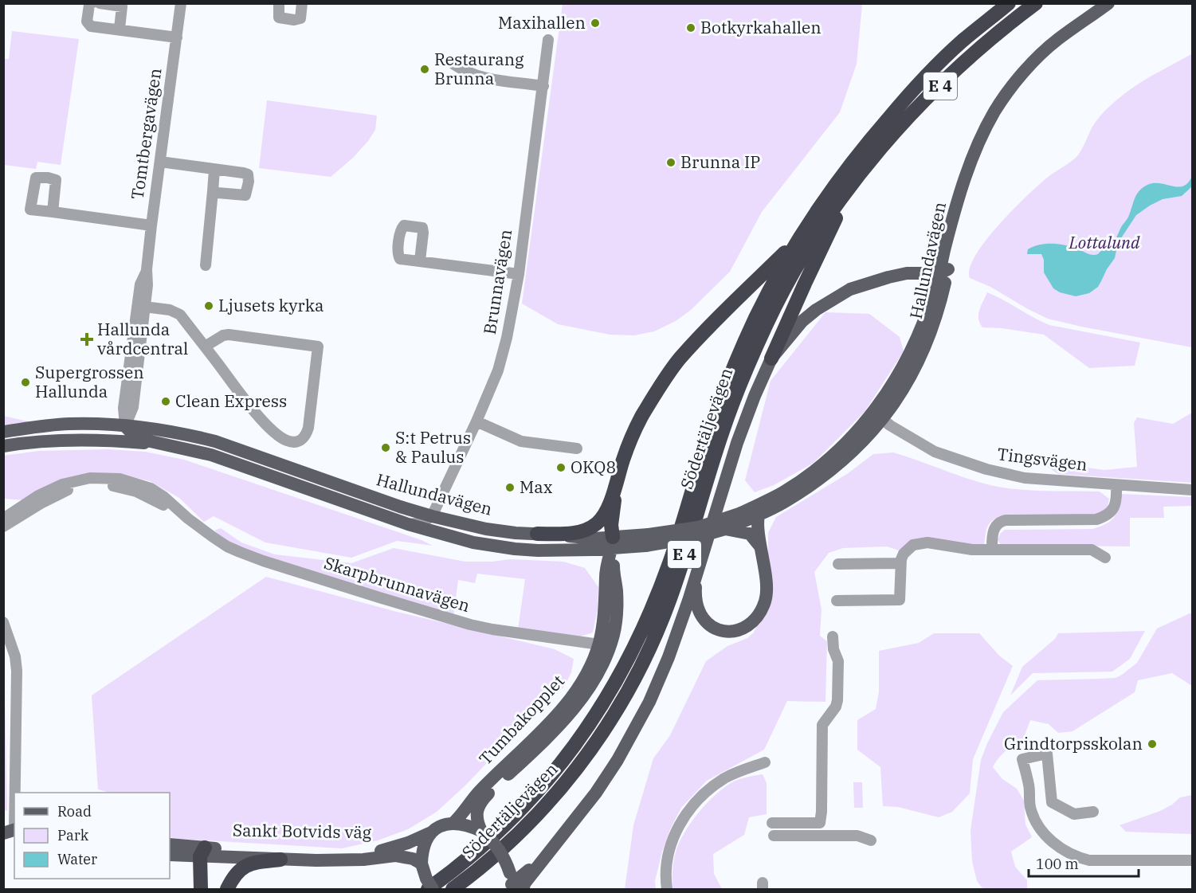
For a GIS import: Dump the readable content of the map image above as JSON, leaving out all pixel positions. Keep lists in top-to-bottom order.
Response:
{
  "streets": {
    "highway": ["E 4", "Södertäljevägen"],
    "main road": ["Hallundavägen", "Tumbakopplet", "Sankt Botvids väg"],
    "street": [
      "Tomtbergavägen",
      "Brunnavägen",
      "Tingsvägen",
      "Skarpbrunnavägen"
    ]
  },
  "crossings": [
    ["Tomtbergavägen", "Hallundavägen"],
    ["Hallundavägen", "Brunnavägen"],
    ["Hallundavägen", "Tingsvägen"],
    ["Hallundavägen", "Tumbakopplet"],
    ["Skarpbrunnavägen", "Tumbakopplet"],
    ["Tumbakopplet", "Sankt Botvids väg"]
  ],
  "parks": ["Lottalund"],
  "places": {
    "other": [
      "Maxihallen",
      "Botkyrkahallen",
      "Restaurang Brunna",
      "Brunna IP",
      "Ljusets kyrka",
      "Supergrossen Hallunda",
      "Clean Express",
      "S:t Petrus & Paulus",
      "OKQ8",
      "Max",
      "Grindtorpsskolan"
    ],
    "health": ["Hallunda vårdcentral"]
  },
  "legend": ["Road", "Park", "Water"],
  "scale_bar": "100 m"
}
